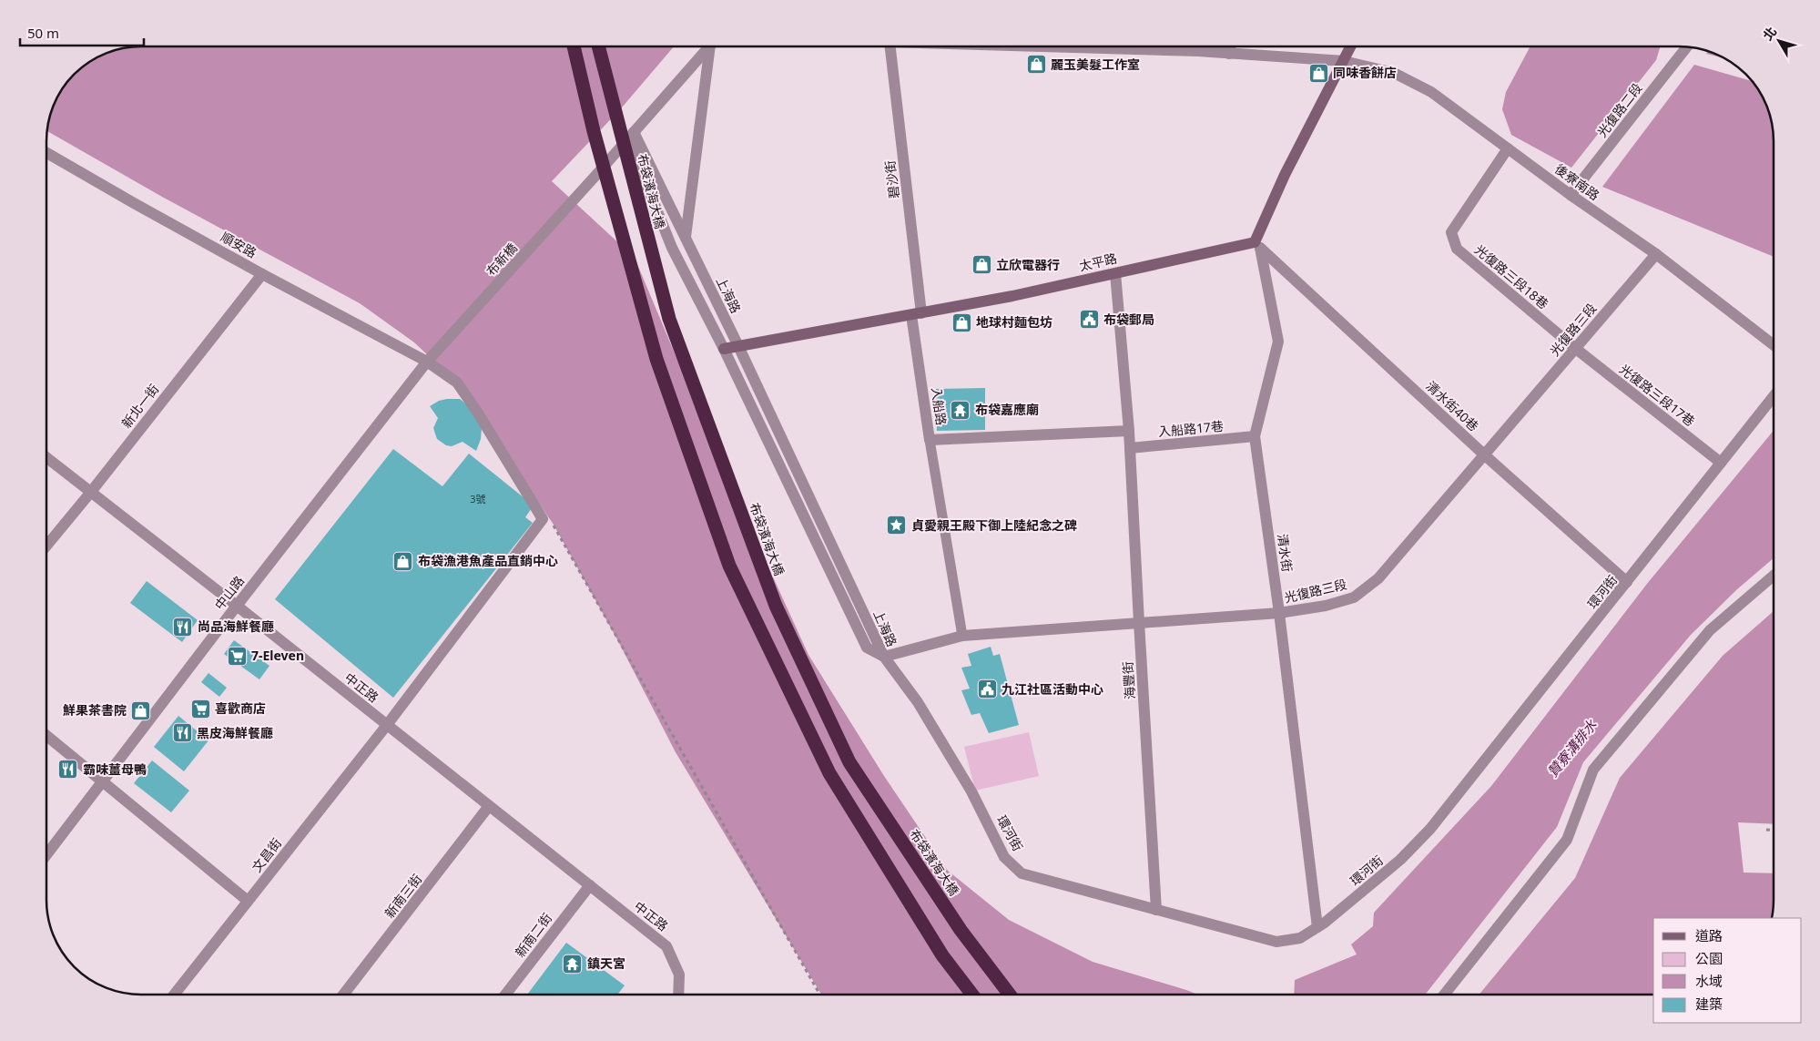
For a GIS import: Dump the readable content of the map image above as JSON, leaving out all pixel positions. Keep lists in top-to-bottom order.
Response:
{
  "streets": {
    "highway": ["布袋濱海大橋"],
    "main road": ["太平路"],
    "street": [
      "光復路二段",
      "碧沙街",
      "後寮南路",
      "順安路",
      "布新橋",
      "光復路三段18巷",
      "上海路",
      "光復路三段",
      "光復路三段17巷",
      "新北一街",
      "入船路",
      "清水街40巷",
      "入船路17巷",
      "清水街",
      "環河街",
      "中山路",
      "海豐街",
      "中正路",
      "文昌街",
      "新南三街",
      "新南二街"
    ]
  },
  "crossings": [
    ["光復路二段", "後寮南路"],
    ["碧沙街", "太平路"],
    ["碧沙街", "入船路"],
    ["後寮南路", "光復路三段18巷"],
    ["後寮南路", "光復路三段"],
    ["順安路", "布新橋"],
    ["順安路", "新北一街"],
    ["順安路", "中山路"],
    ["順安路", "文昌街"],
    ["布新橋", "上海路"],
    ["布新橋", "中山路"],
    ["太平路", "上海路"],
    ["太平路", "入船路"],
    ["太平路", "清水街40巷"],
    ["太平路", "清水街"],
    ["光復路三段18巷", "光復路三段"],
    ["光復路三段18巷", "光復路三段17巷"],
    ["上海路", "光復路三段"],
    ["上海路", "環河街"],
    ["光復路三段", "光復路三段17巷"],
    ["光復路三段", "清水街40巷"],
    ["光復路三段", "清水街"],
    ["光復路三段", "環河街"],
    ["光復路三段", "海豐街"],
    ["光復路三段17巷", "環河街"],
    ["新北一街", "中正路"],
    ["清水街40巷", "清水街"],
    ["清水街40巷", "環河街"],
    ["入船路17巷", "清水街"],
    ["入船路17巷", "海豐街"],
    ["清水街", "環河街"],
    ["環河街", "海豐街"],
    ["中山路", "中正路"],
    ["中正路", "文昌街"],
    ["中正路", "新南三街"],
    ["中正路", "新南二街"]
  ],
  "water": ["贊寮溝排水"],
  "places": {
    "shop": [
      "麗玉美髮工作室",
      "同味香餅店",
      "立欣電器行",
      "地球村麵包坊",
      "布袋漁港魚產品直銷中心",
      "鮮果茶書院"
    ],
    "public building": ["布袋郵局", "九江社區活動中心"],
    "temple": ["布袋嘉應廟", "鎮天宮"],
    "place": ["貞愛親王殿下御上陸紀念之碑"],
    "restaurant": ["尚品海鮮餐廳", "黑皮海鮮餐廳", "霸味薑母鴨"],
    "supermarket": ["7-Eleven", "喜歡商店"]
  },
  "house_numbers": ["3號"],
  "legend": [
    "道路",
    "公園",
    "水域",
    "建築"
  ],
  "scale_bar": "50 m",
  "north": "top left"
}
